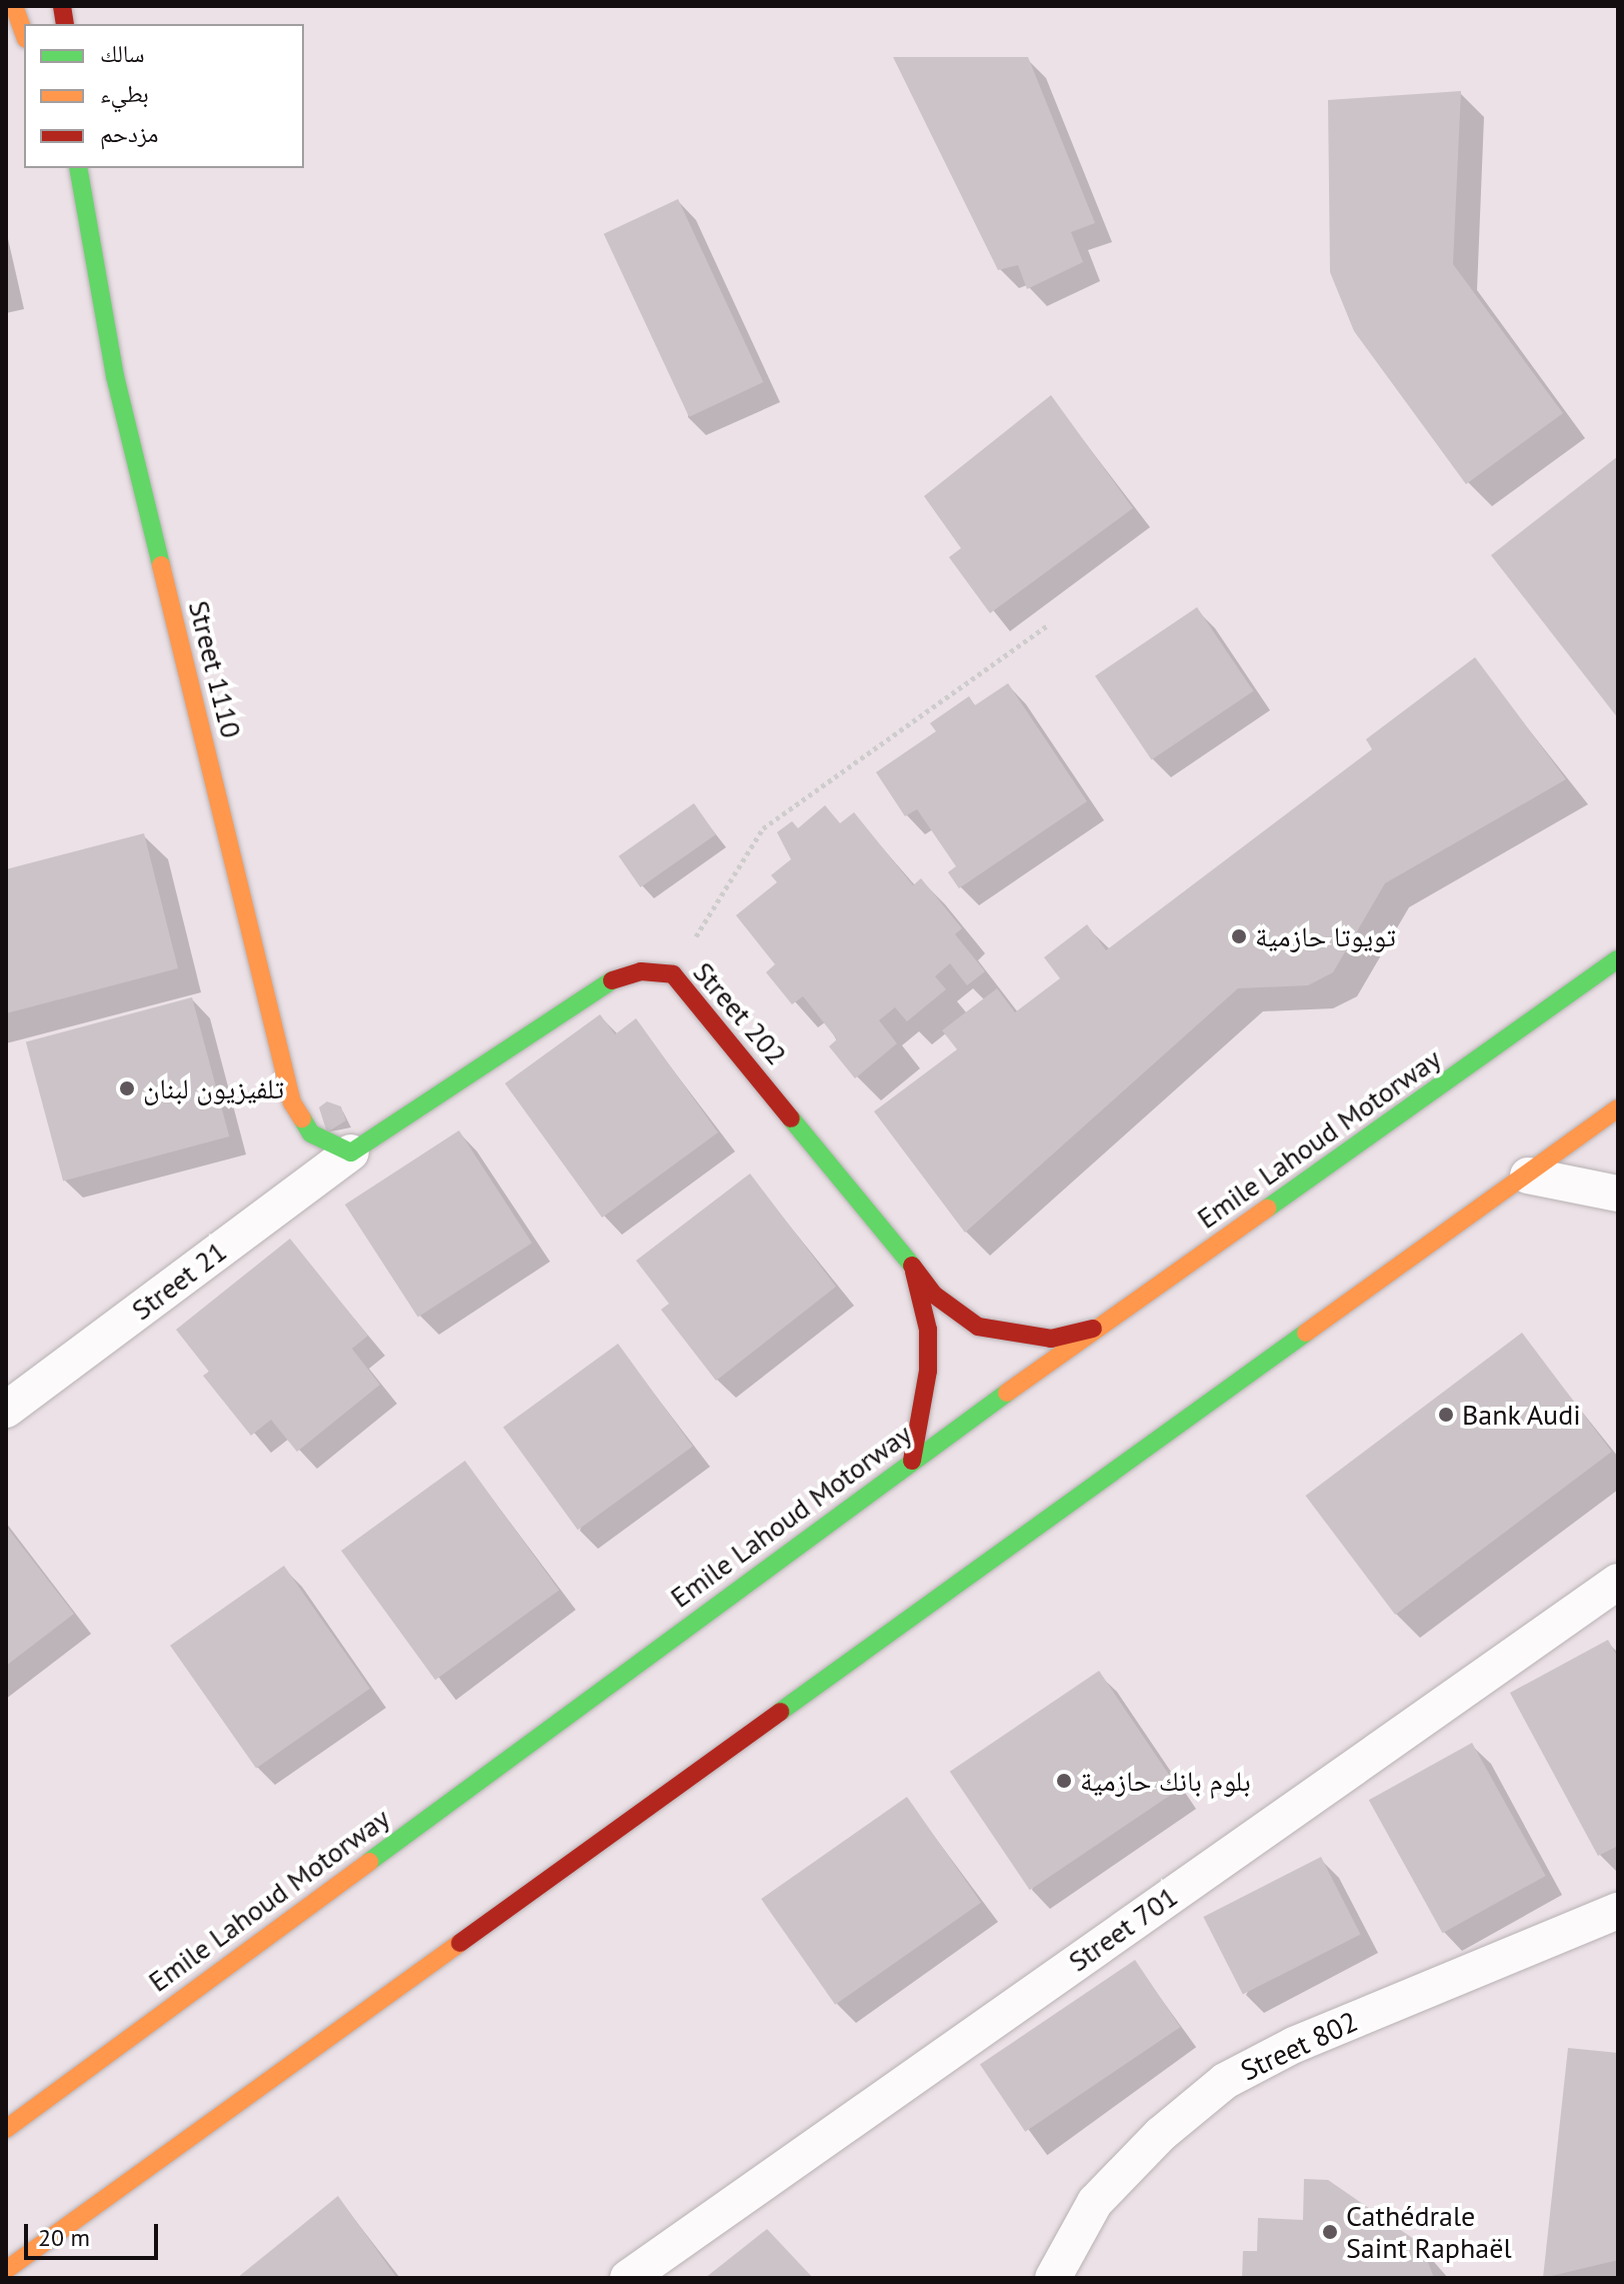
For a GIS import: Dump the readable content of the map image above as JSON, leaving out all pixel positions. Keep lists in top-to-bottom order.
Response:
{
  "streets": {
    "main road": ["Street 1110", "Street 202", "Emile Lahoud Motorway"],
    "street": ["Street 21", "Street 701", "Street 802"]
  },
  "crossings": [
    ["Street 1110", "Street 202"],
    ["Street 1110", "Street 21"],
    ["Street 202", "Emile Lahoud Motorway"],
    ["Street 202", "Street 21"]
  ],
  "places": [
    "تويوتا حازمية",
    "تلفيزيون لبنان",
    "Bank Audi",
    "بلوم بانك حازمية",
    "Cathédrale Saint Raphaël"
  ],
  "legend": ["سالك", "بطيء", "مزدحم"],
  "scale_bar": "20 m"
}
